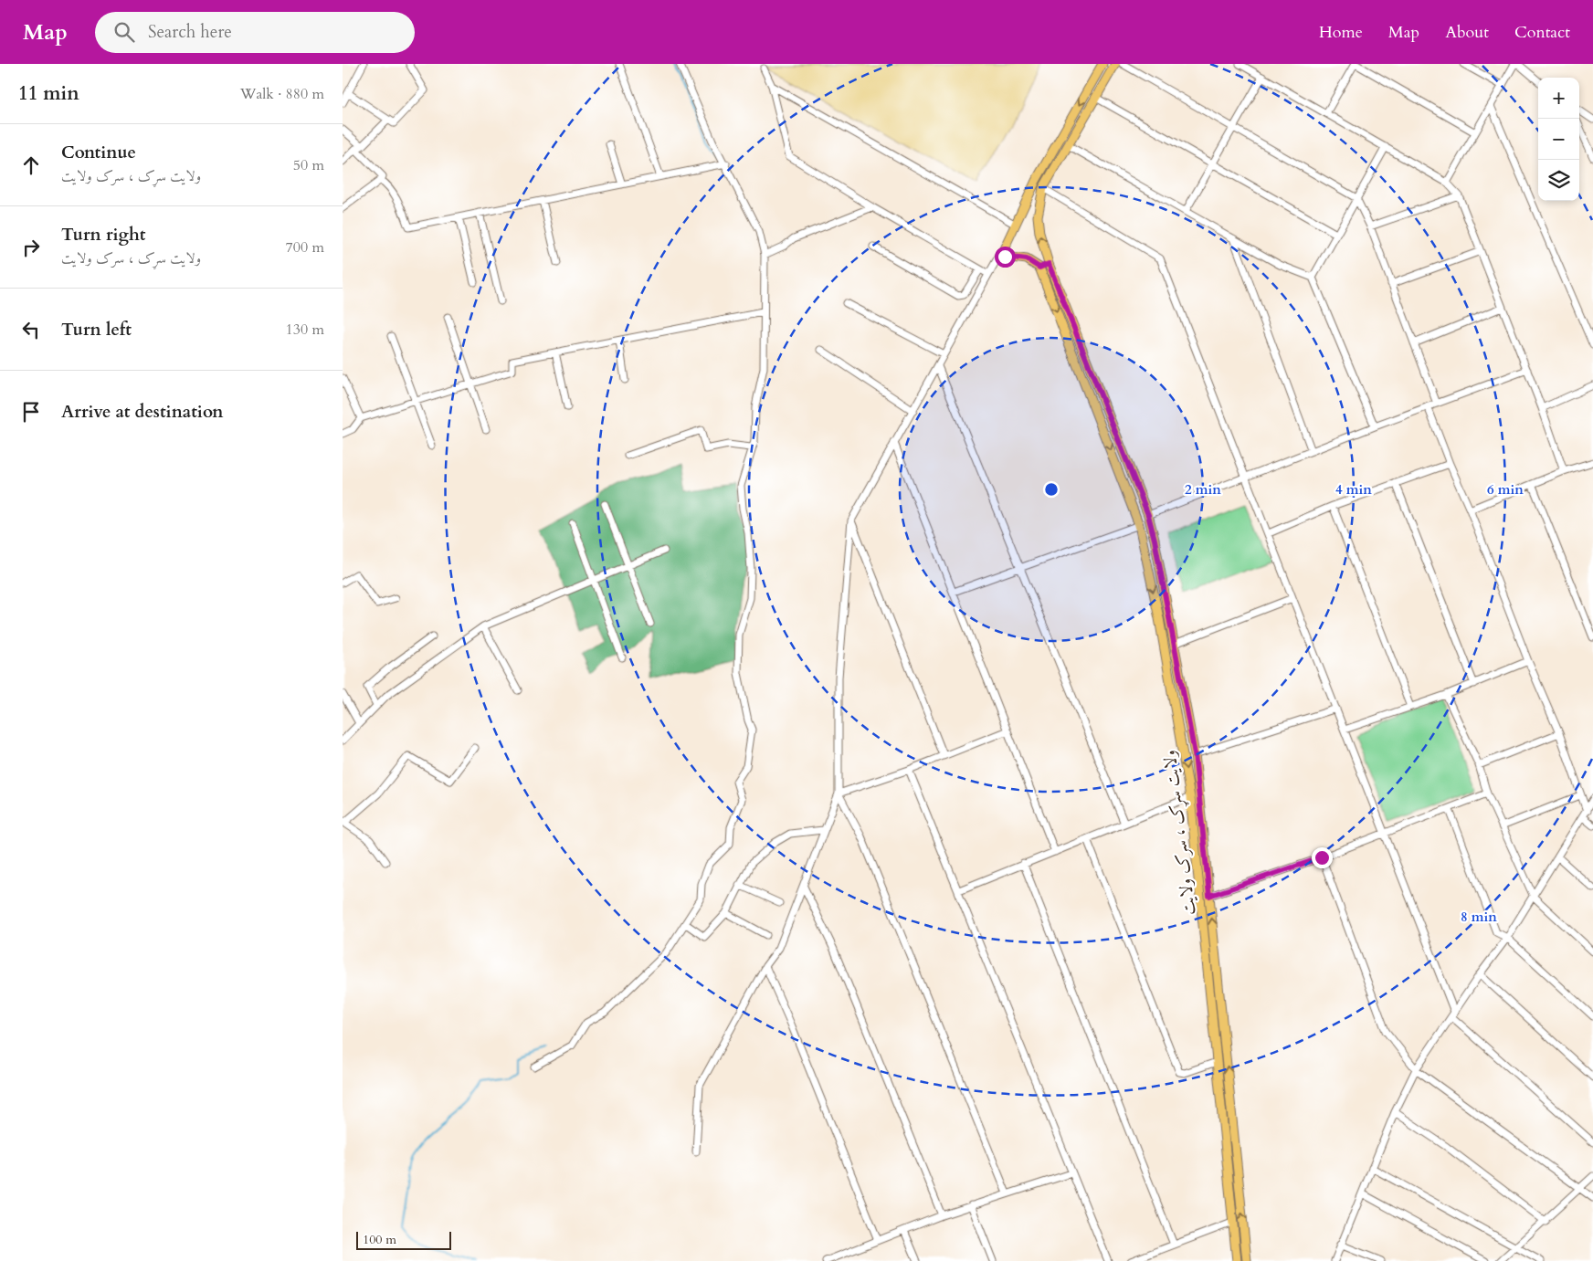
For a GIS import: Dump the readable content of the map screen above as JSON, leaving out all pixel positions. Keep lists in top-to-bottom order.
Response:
{
  "streets": {
    "main road": ["ولایت سړک ، سرک ولایت"]
  },
  "scale_bar": "100 m",
  "page": {
    "header": "Map",
    "search": "Search here",
    "nav": [
      "Home",
      "Map",
      "About",
      "Contact"
    ],
    "heading": ["11 min", "Walk · 880 m"],
    "map_buttons": ["+", "−"],
    "list": [
      ["Continue", "ولایت سړک ، سرک ولایت", "50 m"],
      ["Turn right", "ولایت سړک ، سرک ولایت", "700 m"],
      ["Turn left", "130 m"],
      "Arrive at destination"
    ],
    "scale": "100 m"
  },
  "rings": [
    "2 min",
    "4 min",
    "6 min",
    "8 min"
  ]
}
